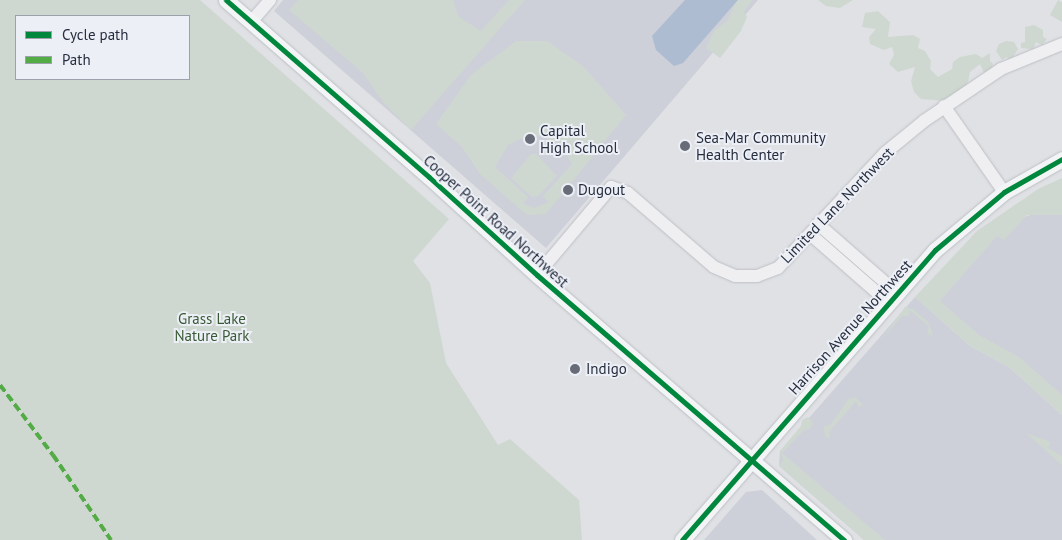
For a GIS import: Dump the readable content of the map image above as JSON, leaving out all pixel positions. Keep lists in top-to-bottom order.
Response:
{
  "streets": {
    "main road": ["Cooper Point Road Northwest", "Harrison Avenue Northwest"],
    "street": ["Limited Lane Northwest"]
  },
  "crossings": [
    ["Limited Lane Northwest", "Cooper Point Road Northwest"],
    ["Cooper Point Road Northwest", "Harrison Avenue Northwest"]
  ],
  "parks": ["Grass Lake Nature Park"],
  "places": [
    "Capital High School",
    "Sea-Mar Community Health Center",
    "Dugout",
    "Indigo"
  ],
  "legend": ["Cycle path", "Path"]
}
